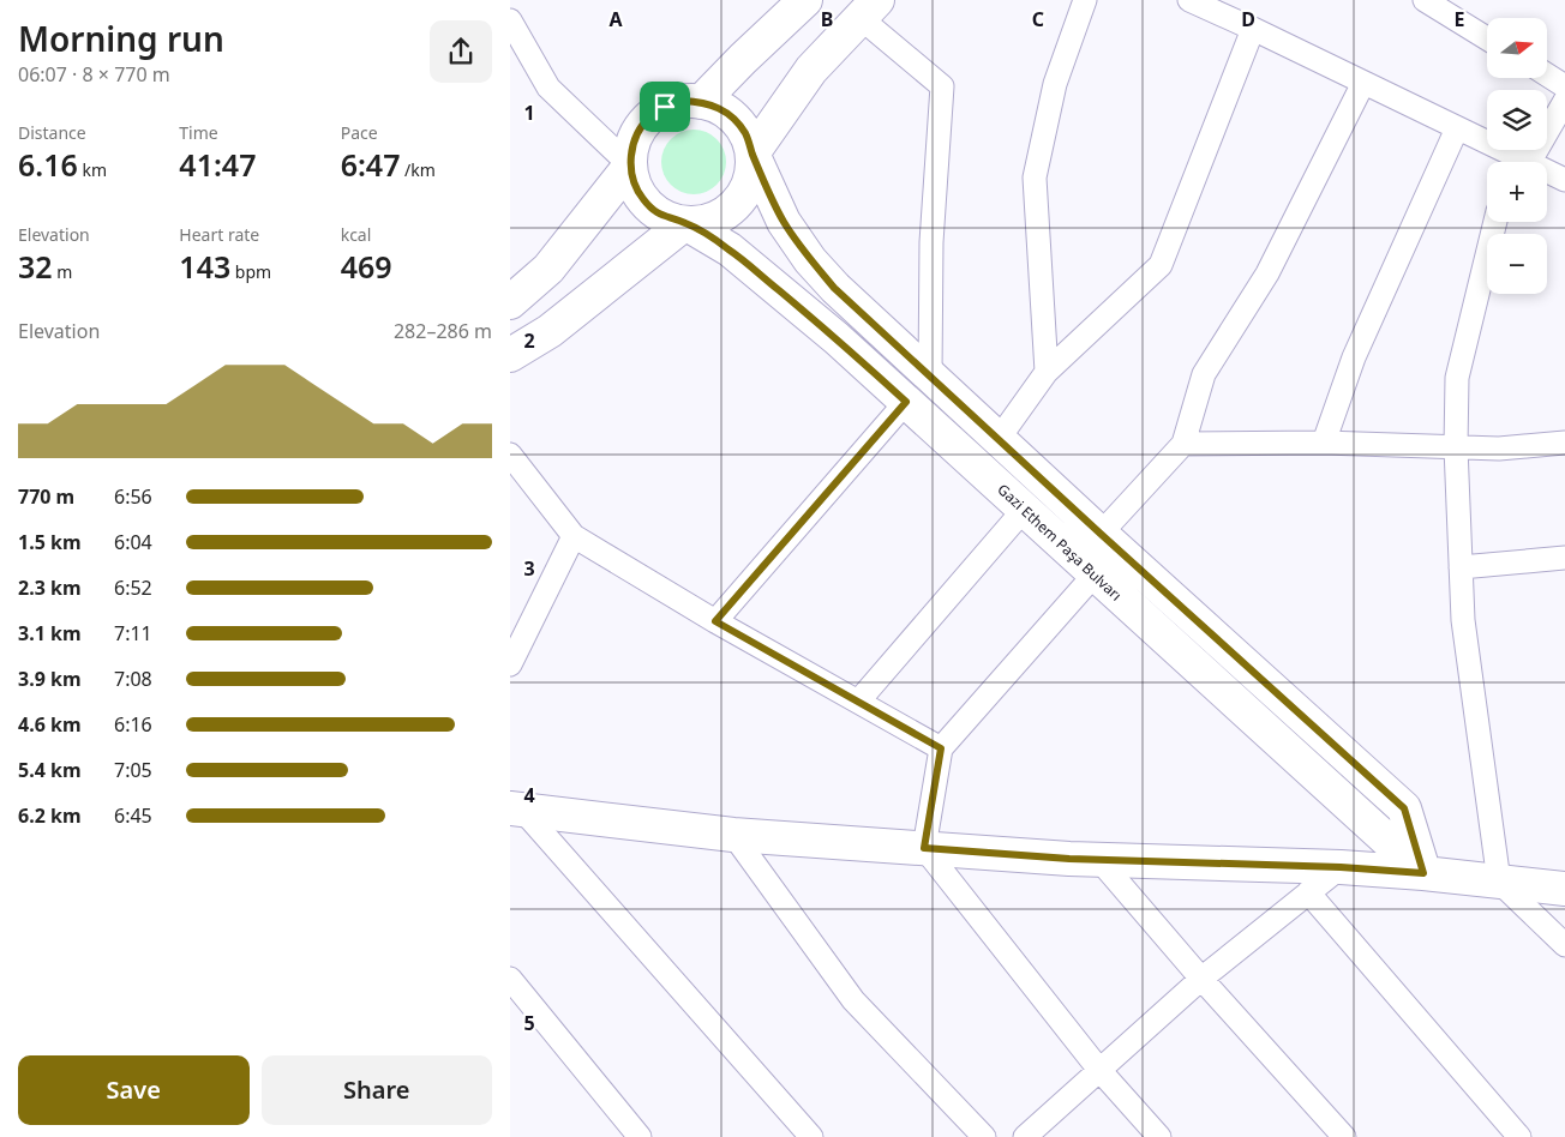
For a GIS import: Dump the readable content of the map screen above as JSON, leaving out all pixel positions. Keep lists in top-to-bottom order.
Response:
{
  "streets": {
    "main road": ["Gazi Ethem Paşa Bulvarı"]
  },
  "north": "right",
  "page": {
    "heading": ["Morning run", "06:07 · 8 × 770 m"],
    "map_buttons": ["+", "−"],
    "stats": [
      ["Distance", "6.16 km"],
      ["Time", "41:47"],
      ["Pace", "6:47 /km"],
      ["Elevation", "32 m"],
      ["Heart rate", "143 bpm"],
      ["kcal", "469"]
    ],
    "chart": ["Elevation", "282–286 m"],
    "list": [
      {
        "name": "770 m",
        "note": "6:56"
      },
      {
        "name": "1.5 km",
        "note": "6:04"
      },
      {
        "name": "2.3 km",
        "note": "6:52"
      },
      {
        "name": "3.1 km",
        "note": "7:11"
      },
      {
        "name": "3.9 km",
        "note": "7:08"
      },
      {
        "name": "4.6 km",
        "note": "6:16"
      },
      {
        "name": "5.4 km",
        "note": "7:05"
      },
      {
        "name": "6.2 km",
        "note": "6:45"
      }
    ],
    "buttons": ["Save", "Share"]
  },
  "grid": {
    "columns": [
      "A",
      "B",
      "C",
      "D",
      "E"
    ],
    "rows": [
      "1",
      "2",
      "3",
      "4",
      "5"
    ]
  }
}
